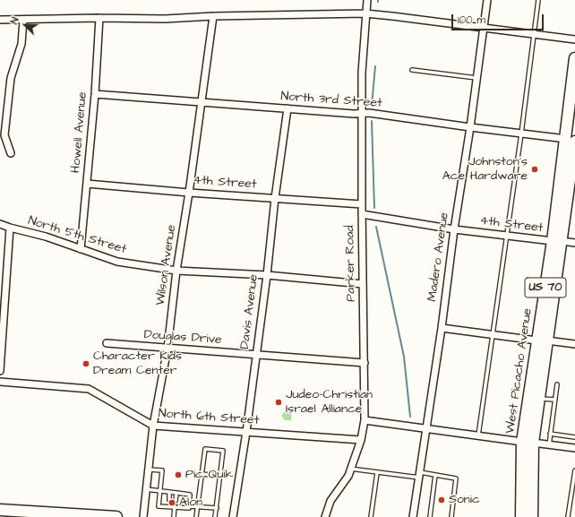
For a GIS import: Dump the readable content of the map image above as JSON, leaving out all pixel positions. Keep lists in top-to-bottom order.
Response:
{
  "streets": {
    "main road": ["US 70", "West Picacho Avenue"],
    "street": [
      "North 3rd Street",
      "Howell Avenue",
      "4th Street",
      "North 5th Street",
      "Madero Avenue",
      "Parker Road",
      "Wilson Avenue",
      "Davis Avenue",
      "Douglas Drive",
      "North 6th Street"
    ]
  },
  "crossings": [
    ["North 3rd Street", "Howell Avenue"],
    ["North 3rd Street", "Madero Avenue"],
    ["North 3rd Street", "Parker Road"],
    ["North 3rd Street", "Wilson Avenue"],
    ["North 3rd Street", "Davis Avenue"],
    ["North 3rd Street", "West Picacho Avenue"],
    ["Howell Avenue", "4th Street"],
    ["Howell Avenue", "North 5th Street"],
    ["4th Street", "Madero Avenue"],
    ["4th Street", "Parker Road"],
    ["4th Street", "Wilson Avenue"],
    ["4th Street", "Davis Avenue"],
    ["4th Street", "West Picacho Avenue"],
    ["North 5th Street", "Parker Road"],
    ["North 5th Street", "Wilson Avenue"],
    ["North 5th Street", "Davis Avenue"],
    ["Parker Road", "Douglas Drive"],
    ["Parker Road", "North 6th Street"],
    ["Wilson Avenue", "Douglas Drive"],
    ["Wilson Avenue", "North 6th Street"],
    ["Davis Avenue", "Douglas Drive"],
    ["Davis Avenue", "North 6th Street"]
  ],
  "places": [
    "Johnston's Ace Hardware",
    "Character Kids Dream Center",
    "Judeo-Christian Israel Alliance",
    "Pic Quik",
    "Sonic",
    "Alon"
  ],
  "scale_bar": "100 m",
  "north": "top left"
}
